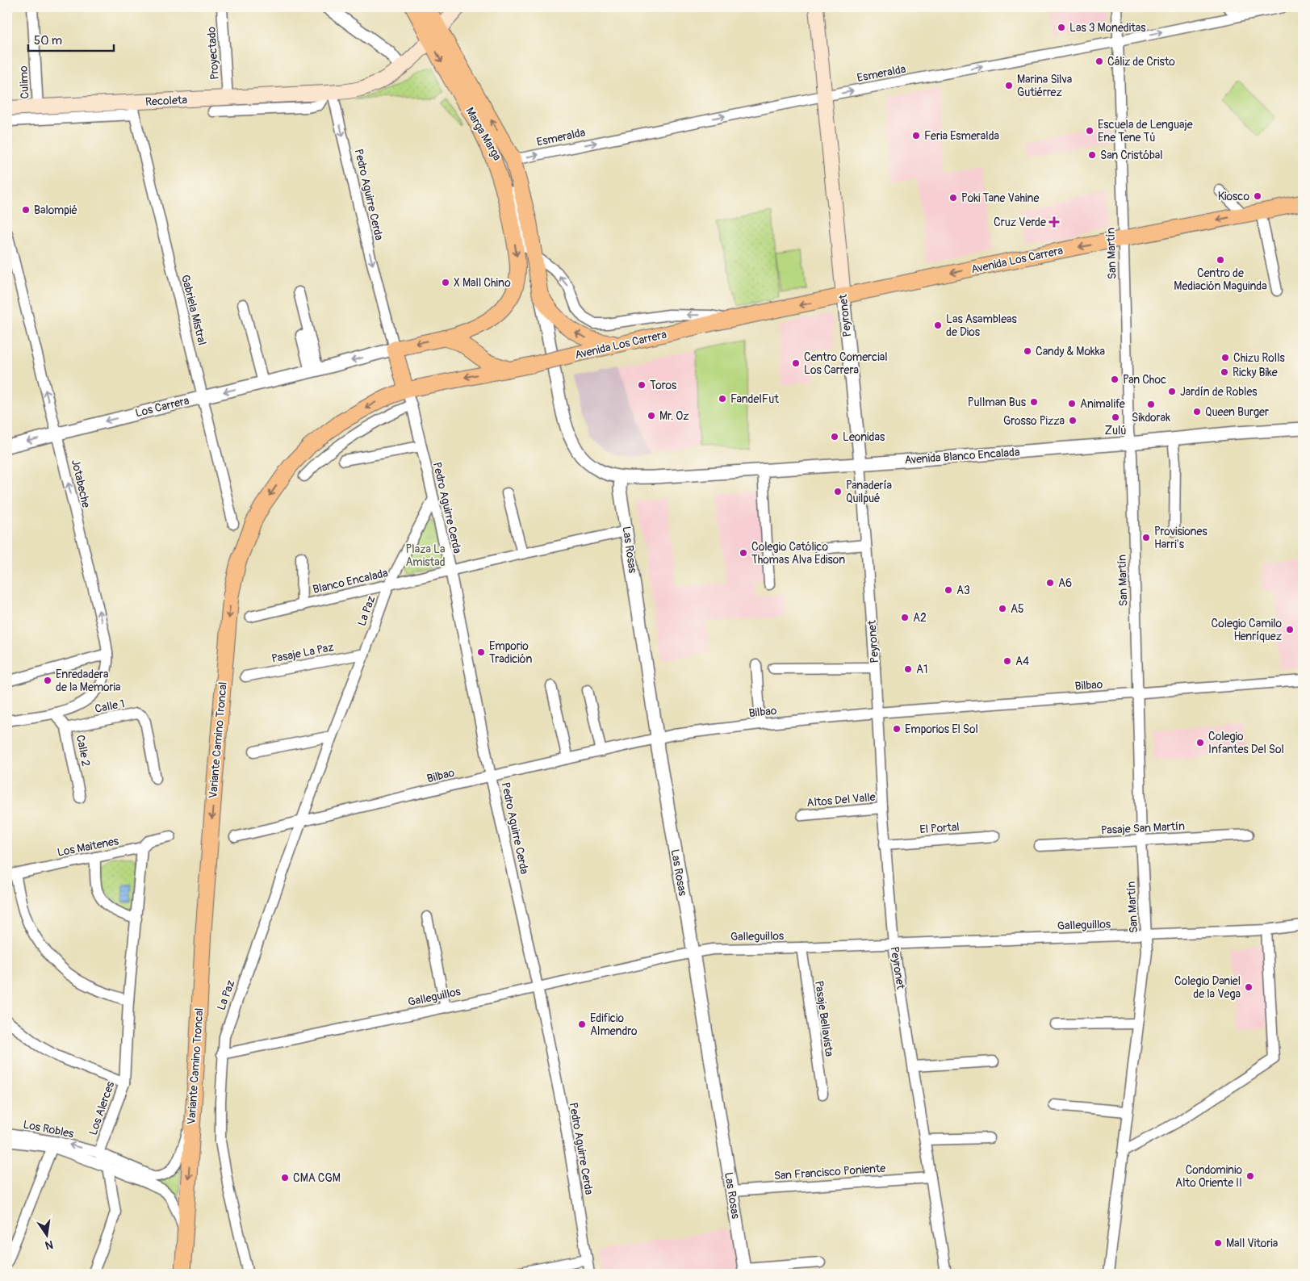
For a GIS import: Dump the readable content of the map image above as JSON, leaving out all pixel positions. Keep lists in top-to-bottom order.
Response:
{
  "streets": {
    "main road": [
      "Recoleta",
      "Marga Marga",
      "Avenida Los Carrera",
      "Peyronet",
      "Variante Camino Troncal"
    ],
    "street": [
      "Proyectado",
      "Esmeralda",
      "Culimo",
      "Pedro Aguirre Cerda",
      "San Martín",
      "Gabriela Mistral",
      "Los Carrera",
      "Avenida Blanco Encalada",
      "Jotabeche",
      "Las Rosas",
      "Blanco Encalada",
      "La Paz",
      "Pasaje La Paz",
      "Bilbao",
      "Calle 1",
      "Calle 2",
      "Altos Del Valle",
      "El Portal",
      "Pasaje San Martín",
      "Los Maitenes",
      "Galleguillos",
      "Pasaje Bellavista",
      "Los Alerces",
      "Los Robles",
      "San Francisco Poniente"
    ]
  },
  "crossings": [
    ["Proyectado", "Recoleta"],
    ["Esmeralda", "Marga Marga"],
    ["Esmeralda", "San Martín"],
    ["Esmeralda", "Peyronet"],
    ["Culimo", "Recoleta"],
    ["Recoleta", "Marga Marga"],
    ["Recoleta", "Pedro Aguirre Cerda"],
    ["Recoleta", "Gabriela Mistral"],
    ["Marga Marga", "Avenida Los Carrera"],
    ["Marga Marga", "Avenida Blanco Encalada"],
    ["Marga Marga", "Las Rosas"],
    ["Pedro Aguirre Cerda", "Los Carrera"],
    ["Pedro Aguirre Cerda", "Blanco Encalada"],
    ["Pedro Aguirre Cerda", "La Paz"],
    ["Pedro Aguirre Cerda", "Bilbao"],
    ["Pedro Aguirre Cerda", "Variante Camino Troncal"],
    ["Pedro Aguirre Cerda", "Galleguillos"],
    ["San Martín", "Avenida Los Carrera"],
    ["San Martín", "Avenida Blanco Encalada"],
    ["San Martín", "Bilbao"],
    ["San Martín", "Pasaje San Martín"],
    ["San Martín", "Galleguillos"],
    ["Avenida Los Carrera", "Peyronet"],
    ["Avenida Los Carrera", "Variante Camino Troncal"],
    ["Gabriela Mistral", "Los Carrera"],
    ["Peyronet", "Avenida Blanco Encalada"],
    ["Peyronet", "Bilbao"],
    ["Peyronet", "Altos Del Valle"],
    ["Peyronet", "El Portal"],
    ["Peyronet", "Galleguillos"],
    ["Peyronet", "San Francisco Poniente"],
    ["Los Carrera", "Jotabeche"],
    ["Avenida Blanco Encalada", "Las Rosas"],
    ["Jotabeche", "Calle 2"],
    ["Las Rosas", "Blanco Encalada"],
    ["Las Rosas", "Bilbao"],
    ["Las Rosas", "Galleguillos"],
    ["Las Rosas", "San Francisco Poniente"],
    ["Blanco Encalada", "La Paz"],
    ["La Paz", "Pasaje La Paz"],
    ["La Paz", "Bilbao"],
    ["La Paz", "Galleguillos"],
    ["Calle 1", "Calle 2"],
    ["Variante Camino Troncal", "Los Robles"],
    ["Los Maitenes", "Los Alerces"],
    ["Galleguillos", "Pasaje Bellavista"],
    ["Los Alerces", "Los Robles"]
  ],
  "one_way": ["Esmeralda", "Jotabeche", "Variante Camino Troncal"],
  "parks": ["Plaza La Amistad"],
  "places": {
    "other": [
      "Las 3 Moneditas",
      "Cáliz de Cristo",
      "Marina Silva Gutiérrez",
      "Escuela de Lenguaje Ene Tene Tú",
      "Feria Esmeralda",
      "San Cristóbal",
      "Kiosco",
      "Poki Tane Vahine",
      "Balompié",
      "Centro de Mediación Maguinda",
      "X Mall Chino",
      "Las Asambleas de Dios",
      "Candy & Mokka",
      "Chizu Rolls",
      "Centro Comercial Los Carrera",
      "Ricky Bike",
      "Pan Choc",
      "Toros",
      "Jardín de Robles",
      "FandelFut",
      "Pullman Bus",
      "Animalife",
      "Sikdorak",
      "Queen Burger",
      "Mr. Oz",
      "Zulú",
      "Grosso Pizza",
      "Leonidas",
      "Panadería Quilpué",
      "Provisiones Harri's",
      "Colegio Católico Thomas Alva Edison",
      "A6",
      "A3",
      "A5",
      "A2",
      "Colegio Camilo Henríquez",
      "Emporio Tradición",
      "A4",
      "A1",
      "Enredadera de la Memoria",
      "Emporios El Sol",
      "Colegio Infantes Del Sol",
      "Colegio Daniel de la Vega",
      "Edificio Almendro",
      "Condominio Alto Oriente II",
      "CMA CGM",
      "Mall Vitoria"
    ],
    "health": ["Cruz Verde"]
  },
  "scale_bar": "50 m",
  "north": "bottom"
}
